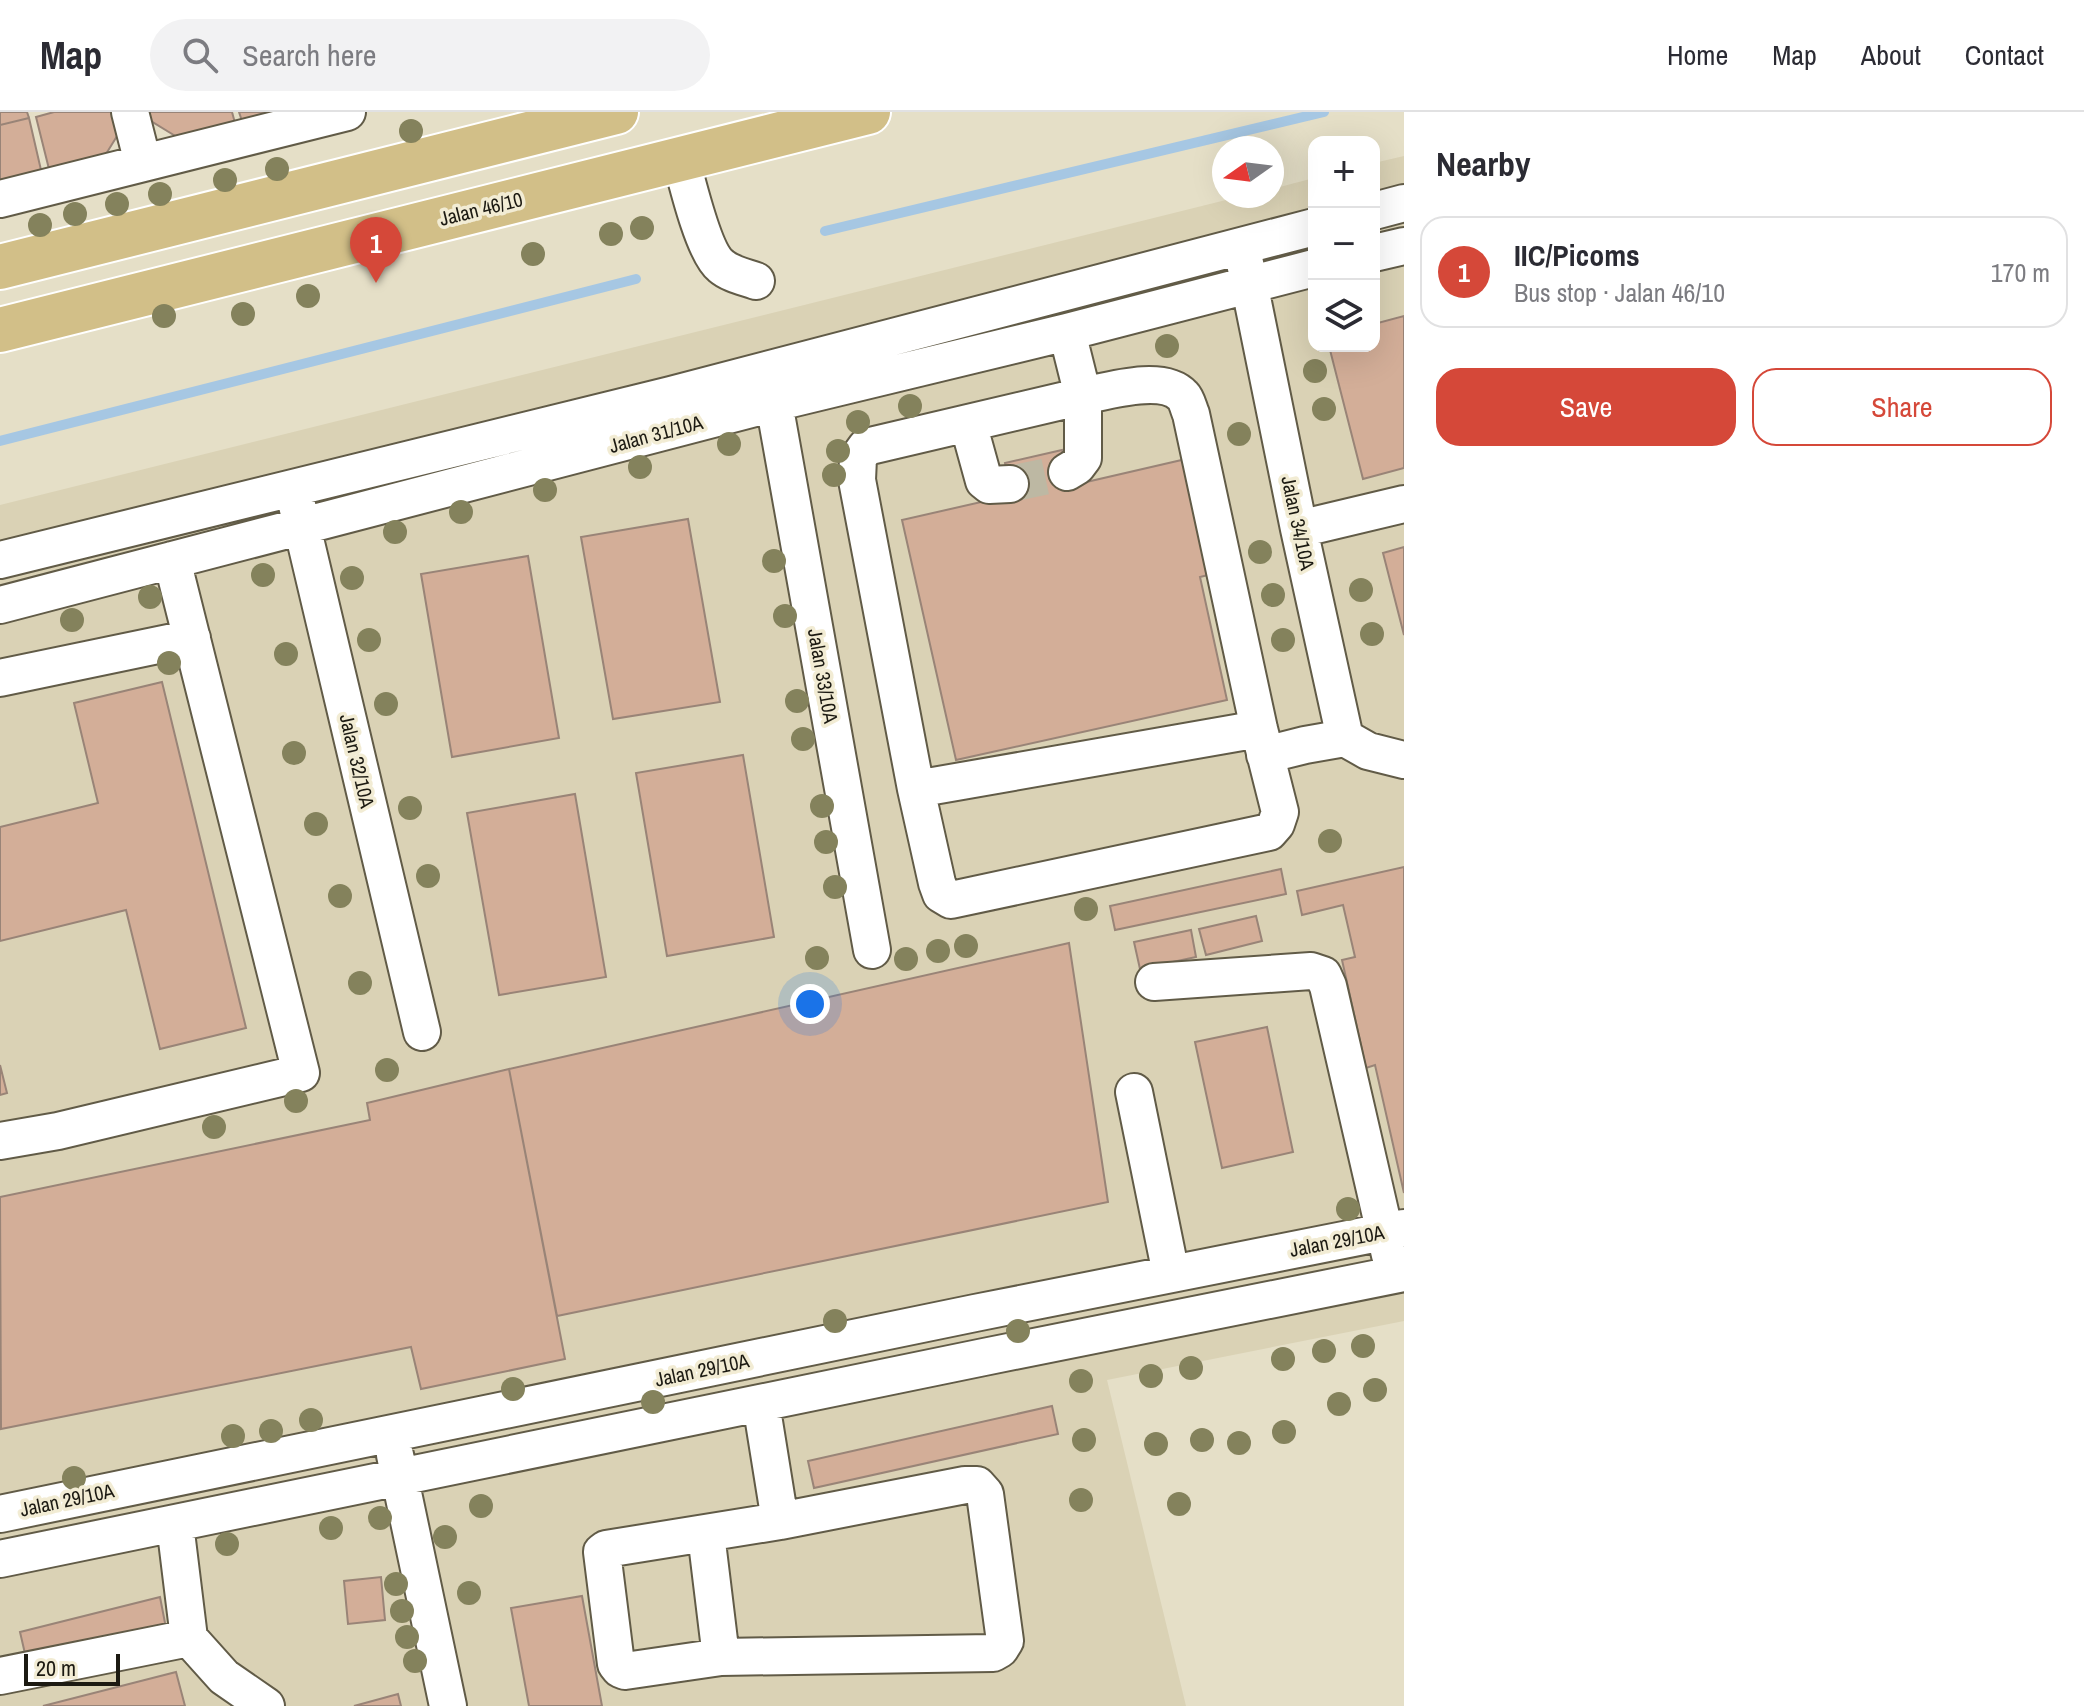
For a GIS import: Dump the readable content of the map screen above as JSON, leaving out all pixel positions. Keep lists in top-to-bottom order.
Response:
{
  "streets": {
    "main road": ["Jalan 46/10"],
    "street": [
      "Jalan 31/10A",
      "Jalan 34/10A",
      "Jalan 33/10A",
      "Jalan 32/10A",
      "Jalan 29/10A"
    ]
  },
  "crossings": [
    ["Jalan 31/10A", "Jalan 34/10A"],
    ["Jalan 31/10A", "Jalan 33/10A"],
    ["Jalan 31/10A", "Jalan 32/10A"]
  ],
  "scale_bar": "20 m",
  "north": "left",
  "page": {
    "header": "Map",
    "search": "Search here",
    "nav": [
      "Home",
      "Map",
      "About",
      "Contact"
    ],
    "heading": "Nearby",
    "map_buttons": ["+", "−"],
    "list": [
      {
        "mark": "1",
        "name": "IIC/Picoms",
        "note": "Bus stop · Jalan 46/10",
        "value": "170 m"
      }
    ],
    "pins": "1",
    "buttons": ["Save", "Share"],
    "scale": "20 m"
  }
}
